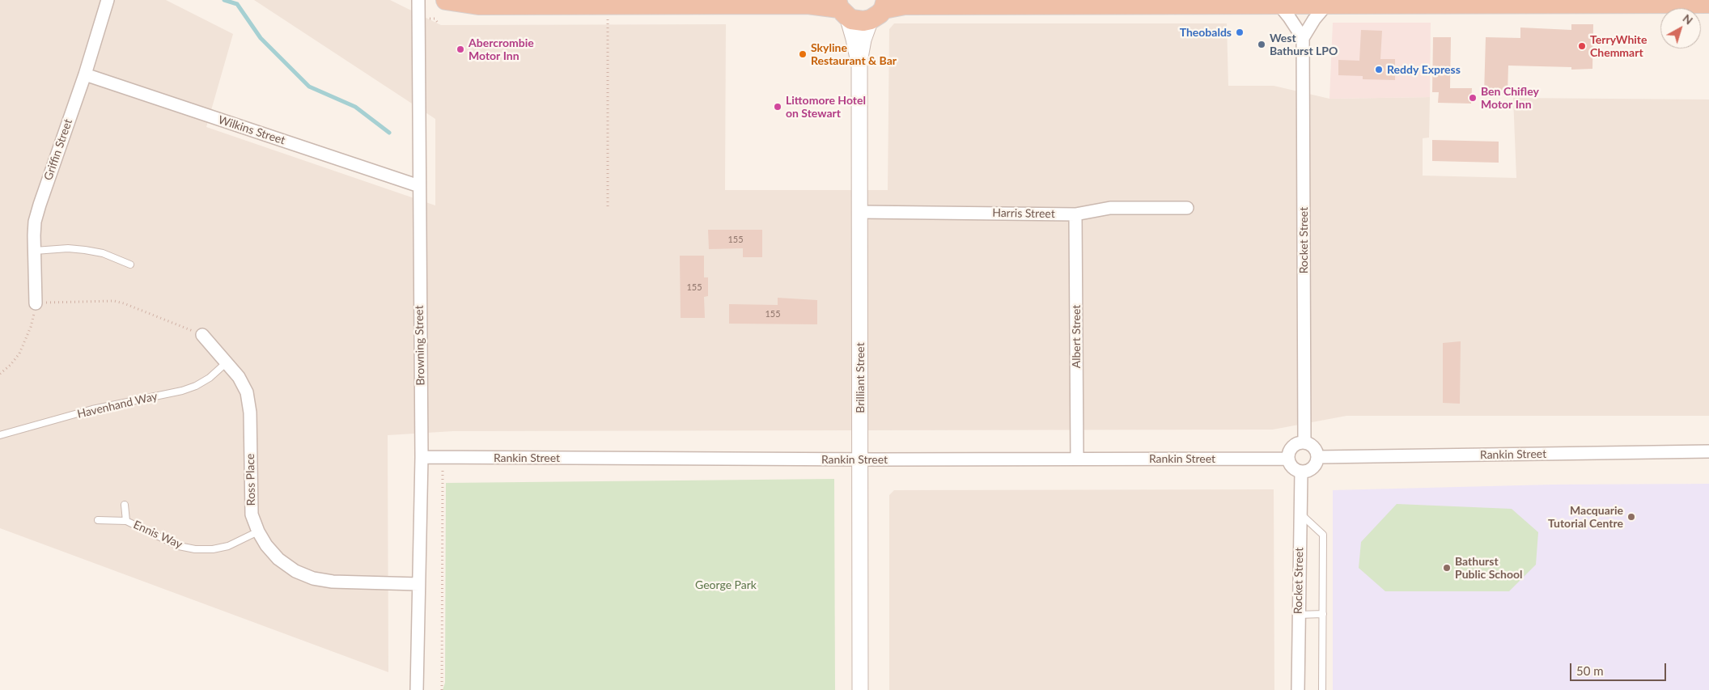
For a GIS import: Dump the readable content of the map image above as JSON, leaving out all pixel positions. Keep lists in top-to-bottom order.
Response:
{
  "streets": {
    "street": [
      "Wilkins Street",
      "Griffin Street",
      "Harris Street",
      "Rocket Street",
      "Albert Street",
      "Browning Street",
      "Brilliant Street",
      "Rankin Street",
      "Ross Place"
    ],
    "lane": ["Havenhand Way", "Ennis Way"]
  },
  "crossings": [
    ["Wilkins Street", "Griffin Street"],
    ["Wilkins Street", "Browning Street"],
    ["Harris Street", "Albert Street"],
    ["Harris Street", "Brilliant Street"],
    ["Rocket Street", "Rankin Street"],
    ["Albert Street", "Rankin Street"],
    ["Browning Street", "Rankin Street"],
    ["Browning Street", "Ross Place"],
    ["Brilliant Street", "Rankin Street"],
    ["Havenhand Way", "Ross Place"],
    ["Ross Place", "Ennis Way"]
  ],
  "parks": ["George Park"],
  "places": [
    "Theobalds",
    "West Bathurst LPO",
    "TerryWhite Chemmart",
    "Abercrombie Motor Inn",
    "Skyline Restaurant & Bar",
    "Reddy Express",
    "Ben Chifley Motor Inn",
    "Littomore Hotel on Stewart",
    "Macquarie Tutorial Centre",
    "Bathurst Public School"
  ],
  "house_numbers": ["155", "155", "155"],
  "scale_bar": "50 m",
  "north": "top right"
}
